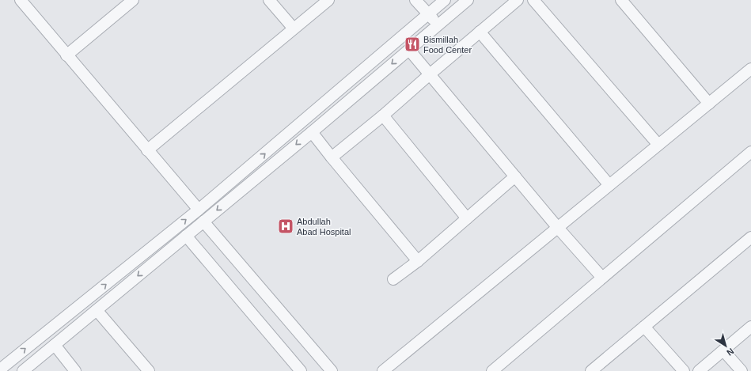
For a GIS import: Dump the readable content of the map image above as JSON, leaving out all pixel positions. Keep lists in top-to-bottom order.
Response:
{
  "places": {
    "restaurant": ["Bismillah Food Center"],
    "hospital": ["Abdullah Abad Hospital"]
  },
  "north": "bottom right"
}
